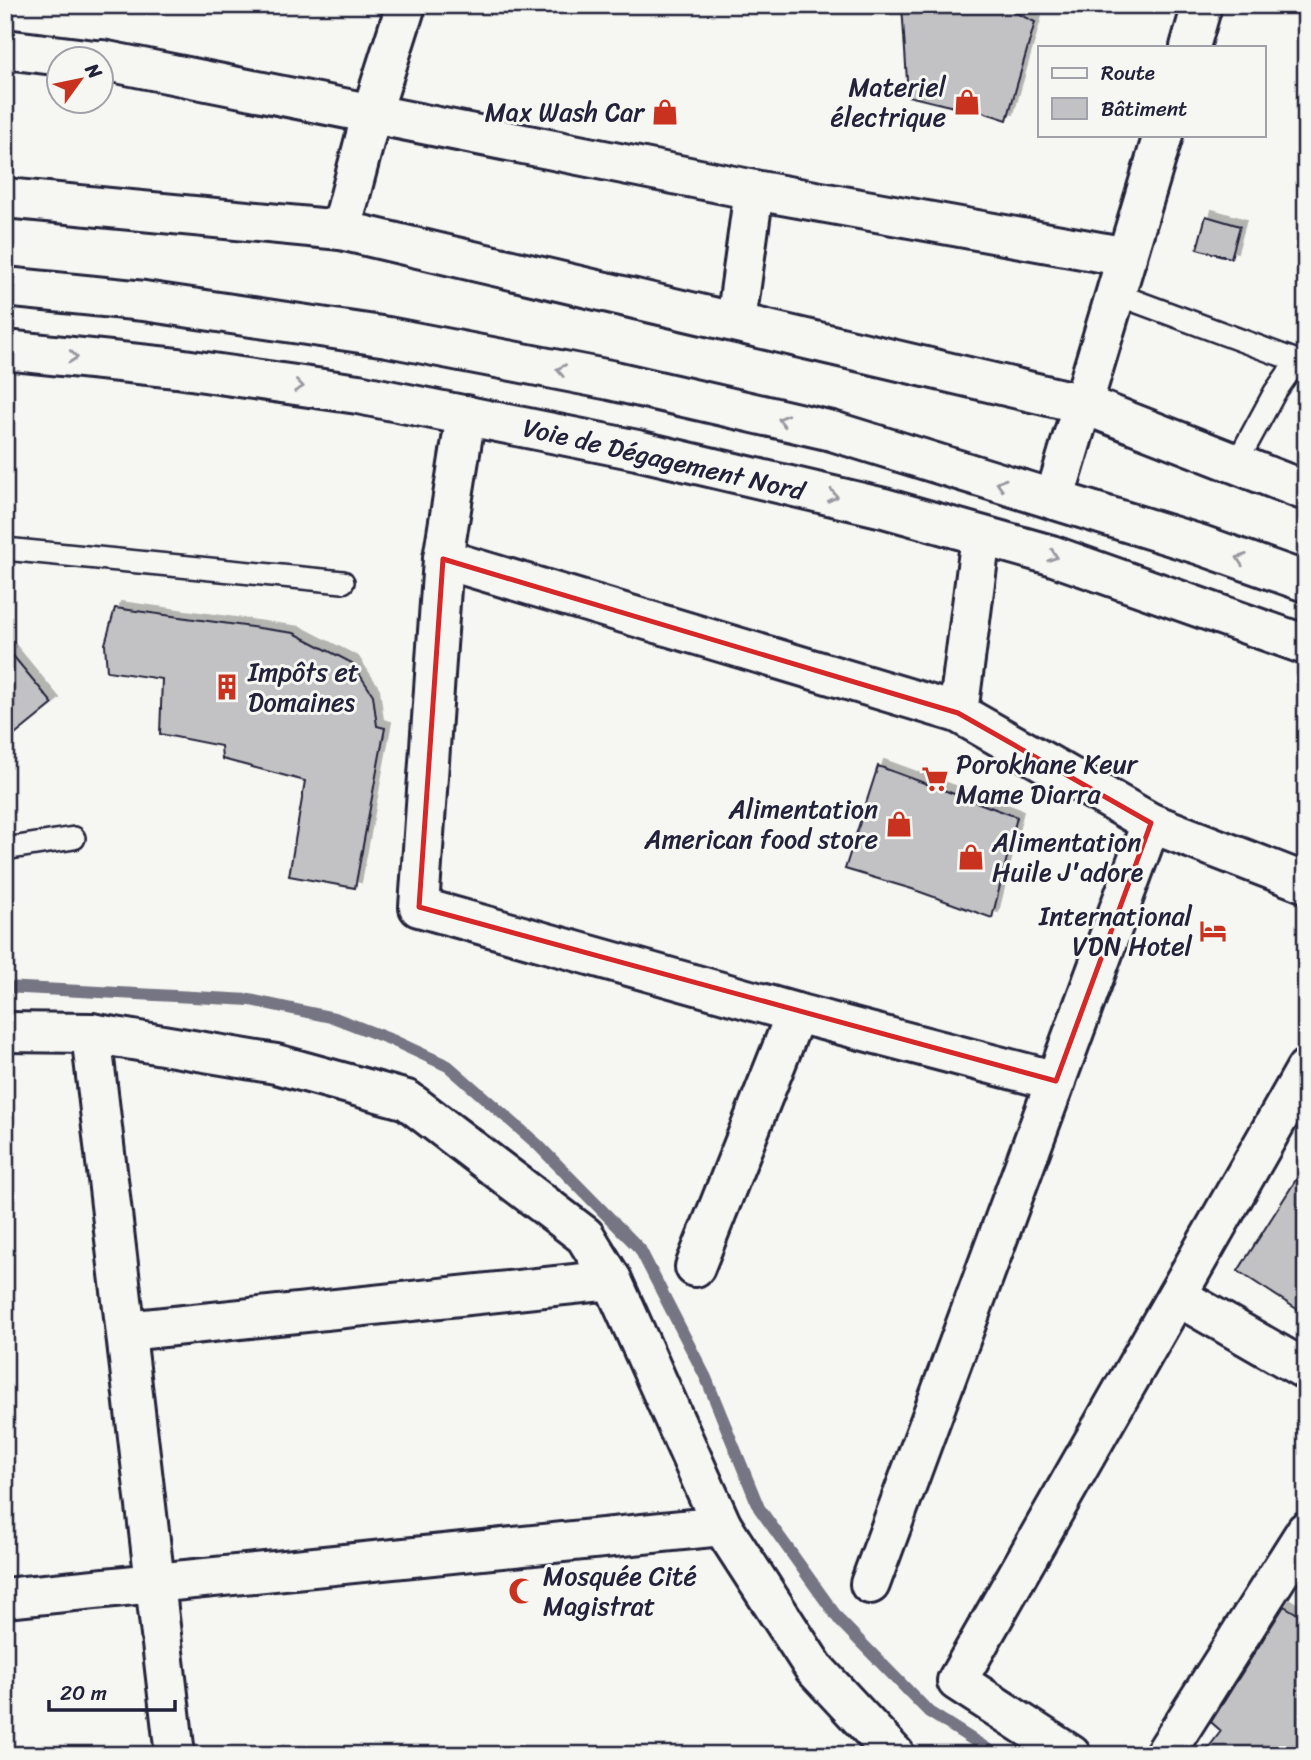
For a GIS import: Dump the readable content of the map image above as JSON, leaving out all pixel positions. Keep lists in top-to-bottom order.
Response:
{
  "streets": {
    "main road": ["Voie de Dégagement Nord"]
  },
  "places": {
    "shop": [
      "Materiel électrique",
      "Max Wash Car",
      "Alimentation American food store",
      "Alimentation Huile J'adore"
    ],
    "building": ["Impôts et Domaines"],
    "supermarket": ["Porokhane Keur Mame Diarra"],
    "hotel": ["International VDN Hotel"],
    "mosque": ["Mosquée Cité Magistrat"]
  },
  "legend": ["Route", "Bâtiment"],
  "scale_bar": "20 m",
  "north": "top right"
}
